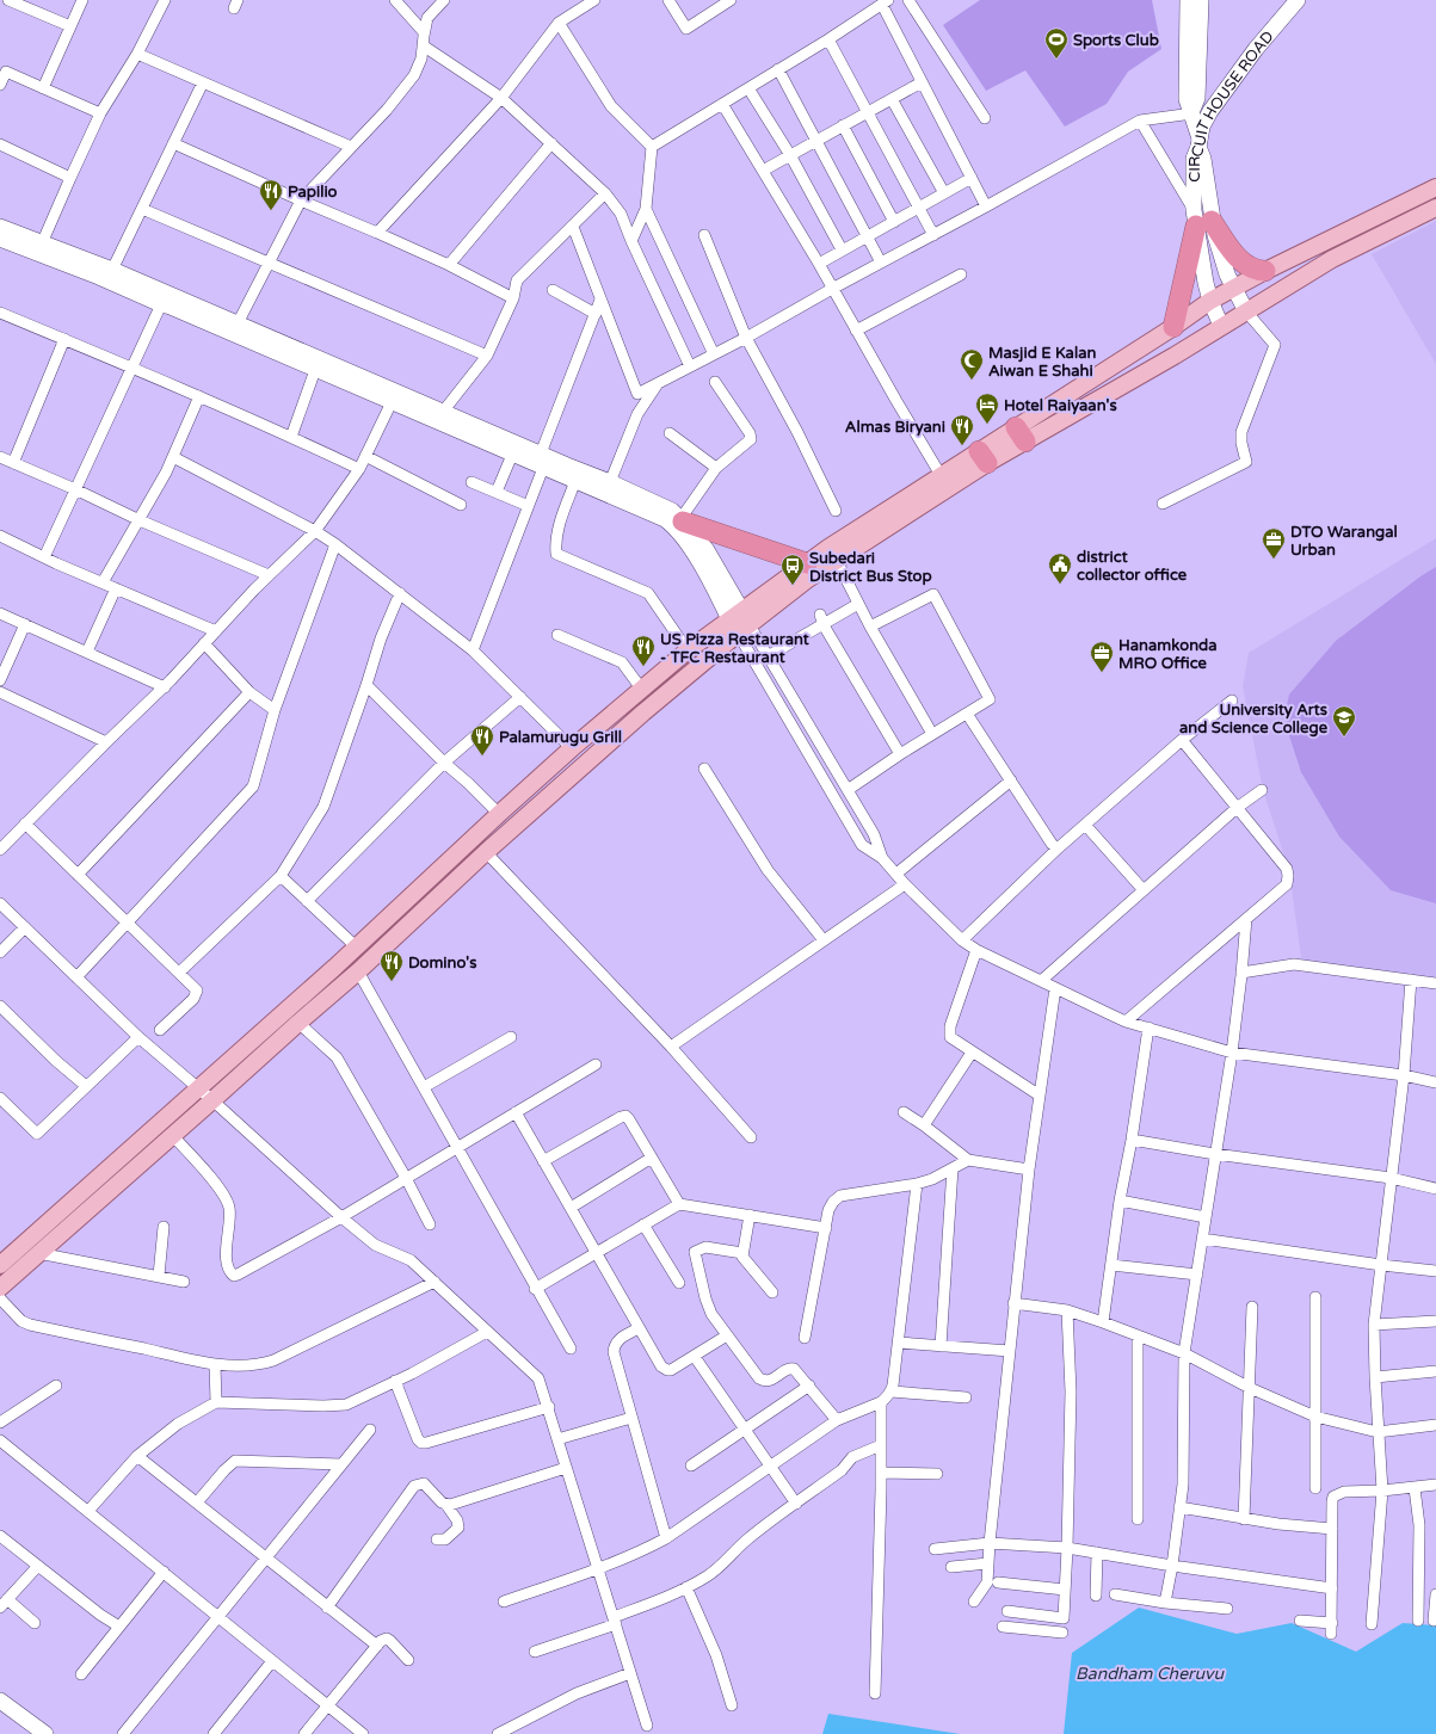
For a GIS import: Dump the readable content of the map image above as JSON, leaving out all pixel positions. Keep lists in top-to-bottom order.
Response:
{
  "streets": {
    "street": ["CIRCUIT HOUSE ROAD"]
  },
  "water": ["Bandham Cheruvu"],
  "places": {
    "sports": ["Sports Club"],
    "restaurant": [
      "Papilio",
      "Almas Biryani",
      "US Pizza Restaurant - TFC Restaurant",
      "Palamurugu Grill",
      "Domino's"
    ],
    "mosque": ["Masjid E Kalan Aiwan E Shahi"],
    "hotel": ["Hotel Raiyaan's"],
    "office": ["DTO Warangal Urban", "Hanamkonda MRO Office"],
    "public building": ["district collector office"],
    "bus stop": ["Subedari District Bus Stop"],
    "school or university": ["University Arts and Science College"]
  }
}
